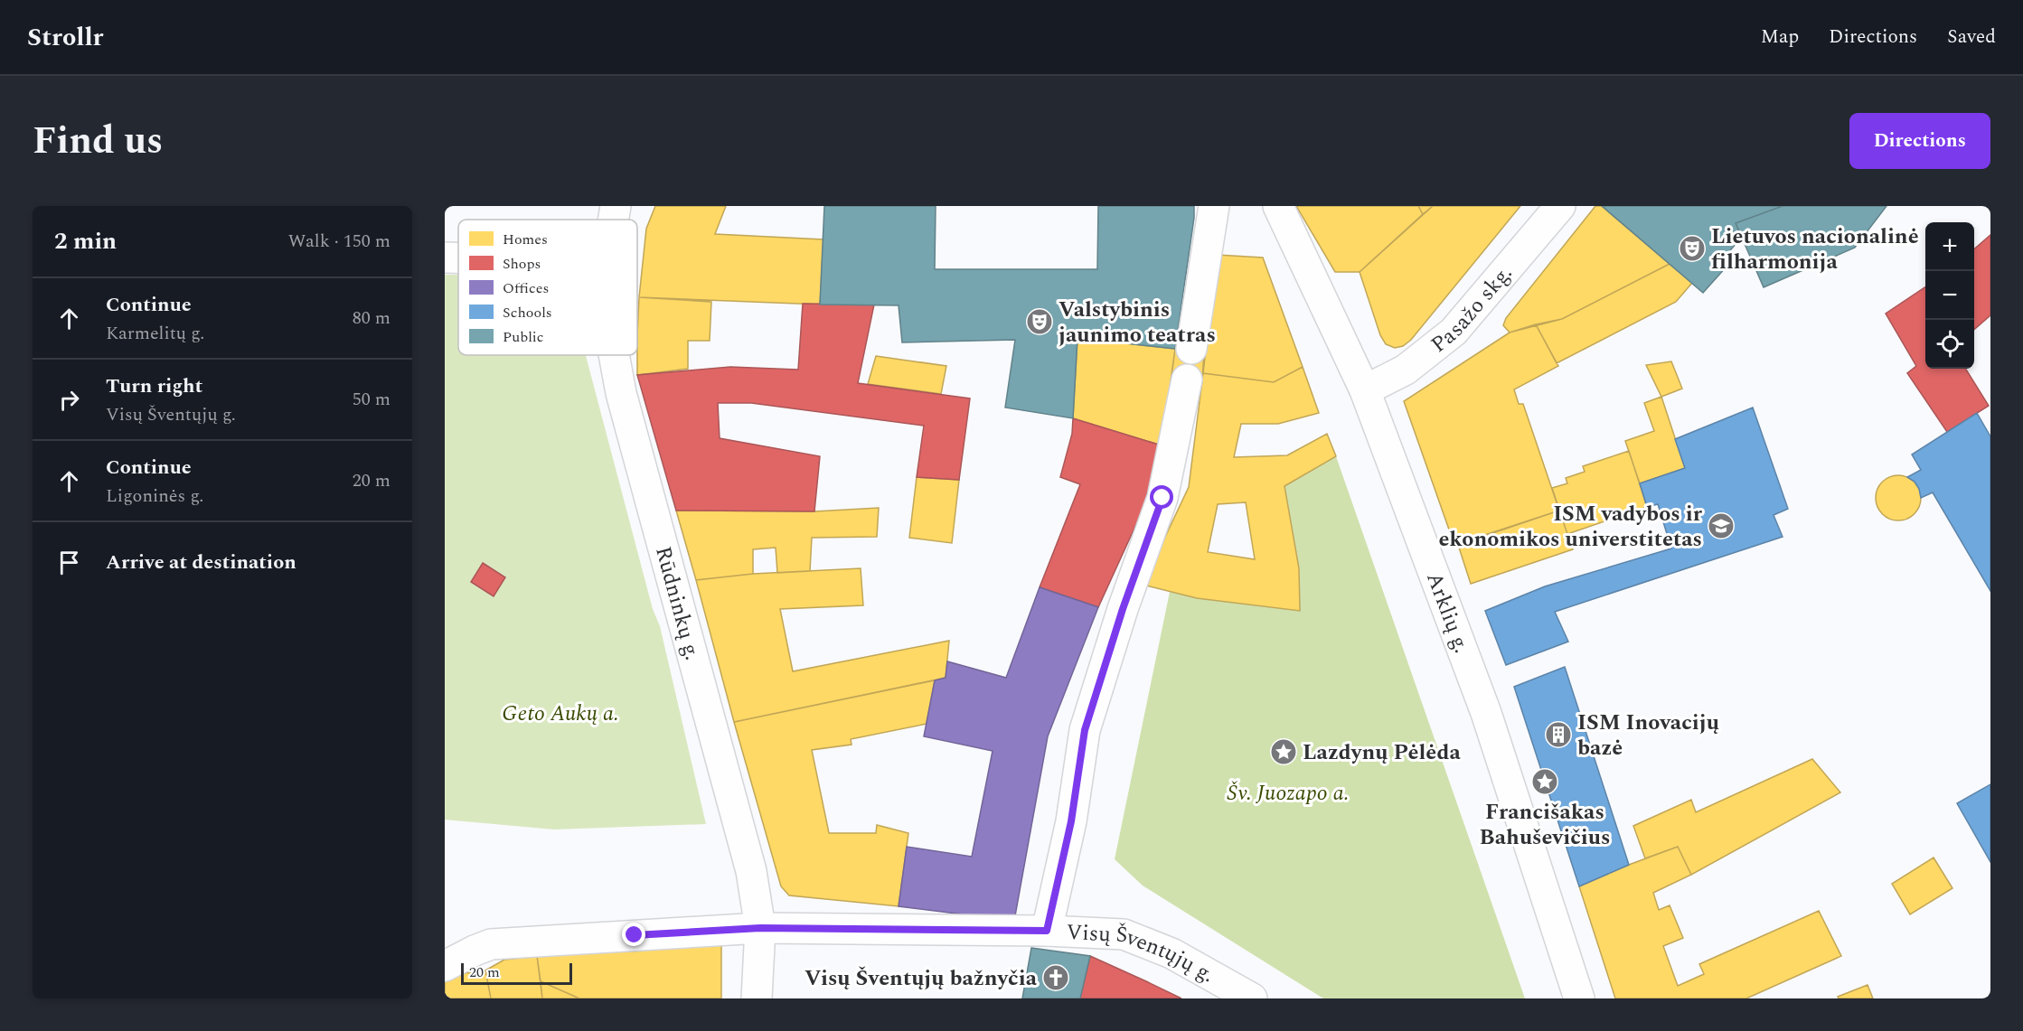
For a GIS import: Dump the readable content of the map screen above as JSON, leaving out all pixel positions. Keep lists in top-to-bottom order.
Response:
{
  "streets": {
    "street": [
      "Pasažo skg.",
      "Rūdninkų g.",
      "Arklių g.",
      "Visų Šventųjų g."
    ]
  },
  "crossings": [
    ["Pasažo skg.", "Arklių g."],
    ["Rūdninkų g.", "Visų Šventųjų g."]
  ],
  "parks": ["Geto Aukų a.", "Šv. Juozapo a."],
  "places": {
    "theatre": ["Lietuvos nacionalinė filharmonija", "Valstybinis jaunimo teatras"],
    "school or university": ["ISM vadybos ir ekonomikos universtitetas"],
    "building": ["ISM Inovacijų bazė"],
    "place": ["Lazdynų Pėlėda", "Francišakas Bahuševičius"],
    "church": ["Visų Šventųjų bažnyčia"]
  },
  "legend": [
    "Homes",
    "Shops",
    "Offices",
    "Schools",
    "Public"
  ],
  "scale_bar": "20 m",
  "page": {
    "header": "Strollr",
    "nav": ["Map", "Directions", "Saved"],
    "title": "Find us",
    "buttons": "Directions",
    "heading": ["2 min", "Walk · 150 m"],
    "map_buttons": ["+", "−"],
    "list": [
      ["Continue", "Karmelitų g.", "80 m"],
      ["Turn right", "Visų Šventųjų g.", "50 m"],
      ["Continue", "Ligoninės g.", "20 m"],
      "Arrive at destination"
    ],
    "scale": "20 m"
  }
}
